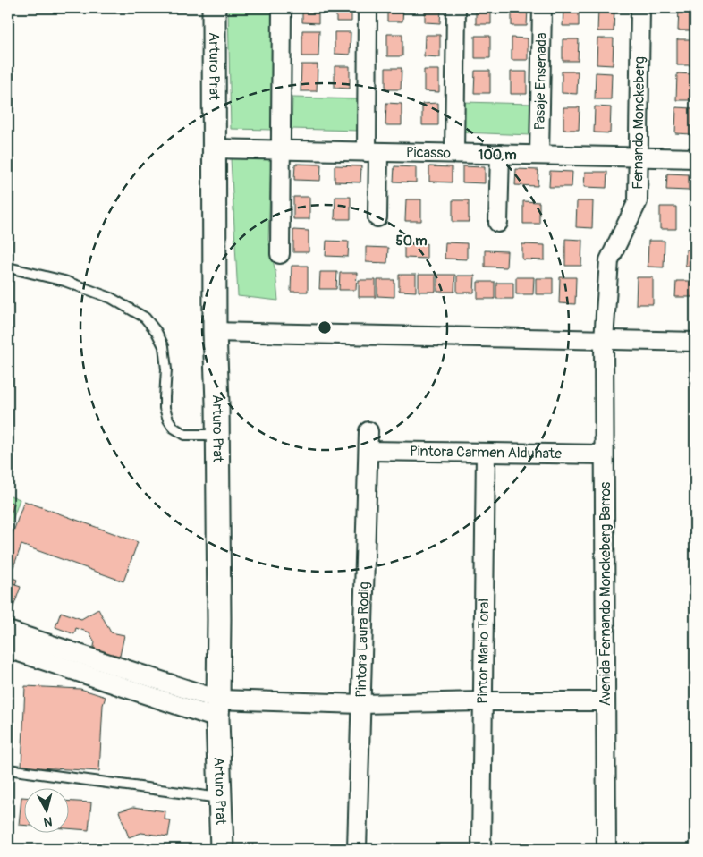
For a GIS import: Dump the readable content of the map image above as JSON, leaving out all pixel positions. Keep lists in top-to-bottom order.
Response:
{
  "streets": {
    "street": [
      "Arturo Prat",
      "Pasaje Ensenada",
      "Fernando Monckeberg",
      "Picasso",
      "Pintora Carmen Aldunate",
      "Avenida Fernando Monckeberg Barros",
      "Pintora Laura Rodig",
      "Pintor Mario Toral"
    ]
  },
  "crossings": [
    ["Arturo Prat", "Picasso"],
    ["Pasaje Ensenada", "Picasso"],
    ["Fernando Monckeberg", "Picasso"],
    ["Fernando Monckeberg", "Avenida Fernando Monckeberg Barros"],
    ["Pintora Carmen Aldunate", "Avenida Fernando Monckeberg Barros"],
    ["Pintora Carmen Aldunate", "Pintora Laura Rodig"],
    ["Pintora Carmen Aldunate", "Pintor Mario Toral"]
  ],
  "north": "bottom",
  "rings": ["100 m", "50 m"]
}
